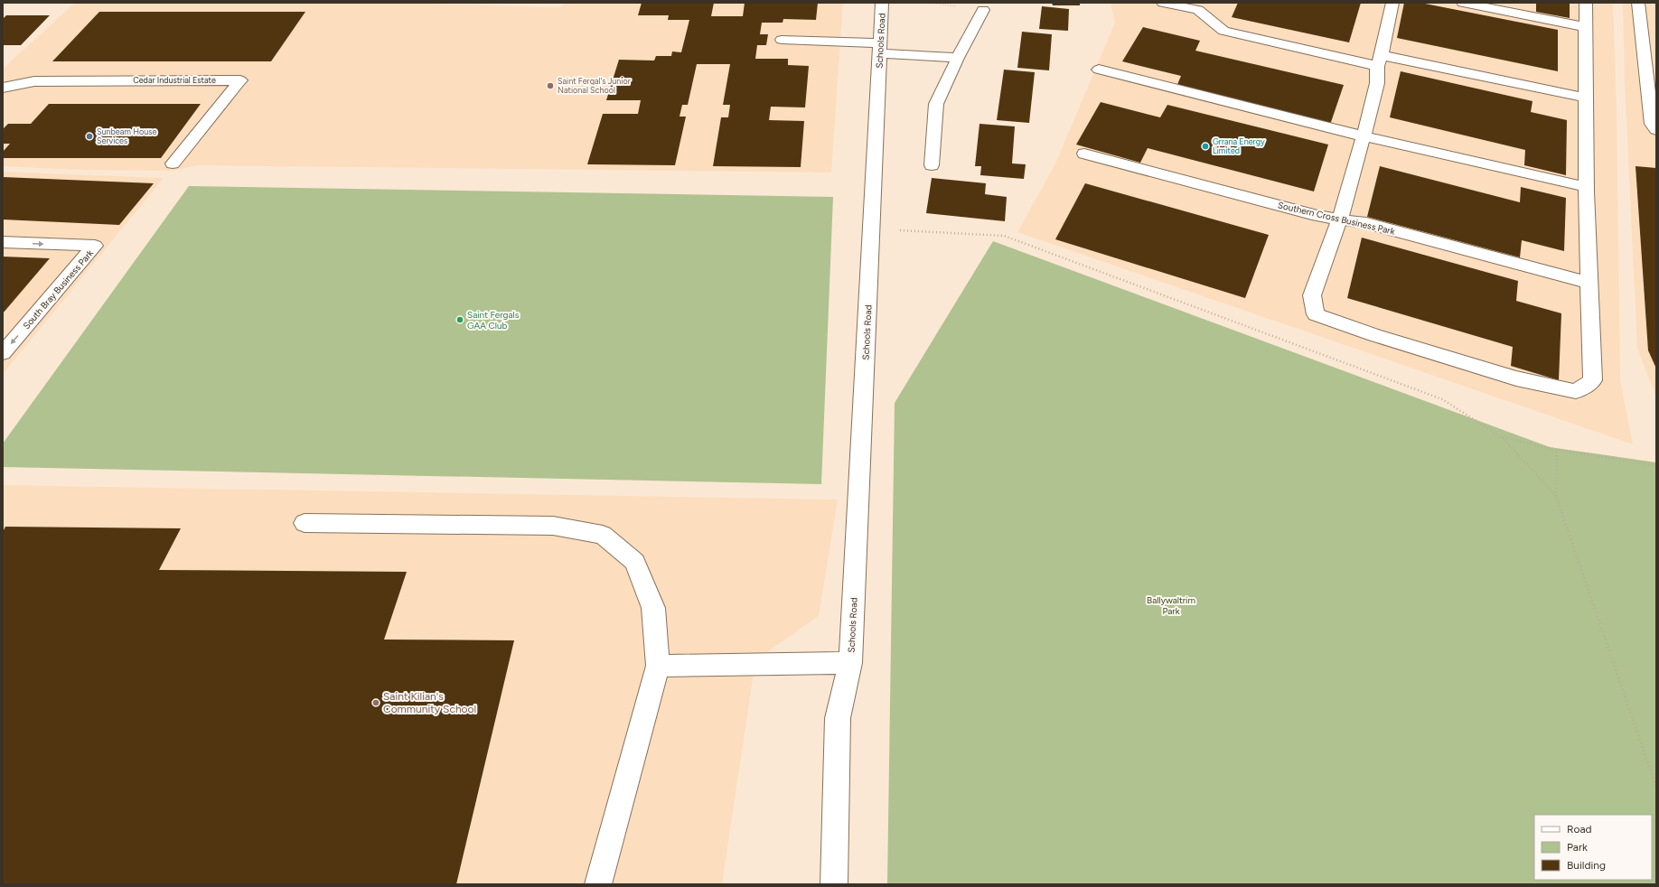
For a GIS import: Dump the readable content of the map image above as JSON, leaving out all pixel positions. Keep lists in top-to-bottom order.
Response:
{
  "streets": {
    "street": [
      "Schools Road",
      "Cedar Industrial Estate",
      "Southern Cross Business Park",
      "South Bray Business Park"
    ]
  },
  "parks": ["Ballywaltrim Park"],
  "places": [
    "Saint Fergal's Junior National School",
    "Sunbeam House Services",
    "Grrana Energy Limited",
    "Saint Fergals GAA Club",
    "Saint Kilian's Community School"
  ],
  "legend": ["Road", "Park", "Building"]
}
